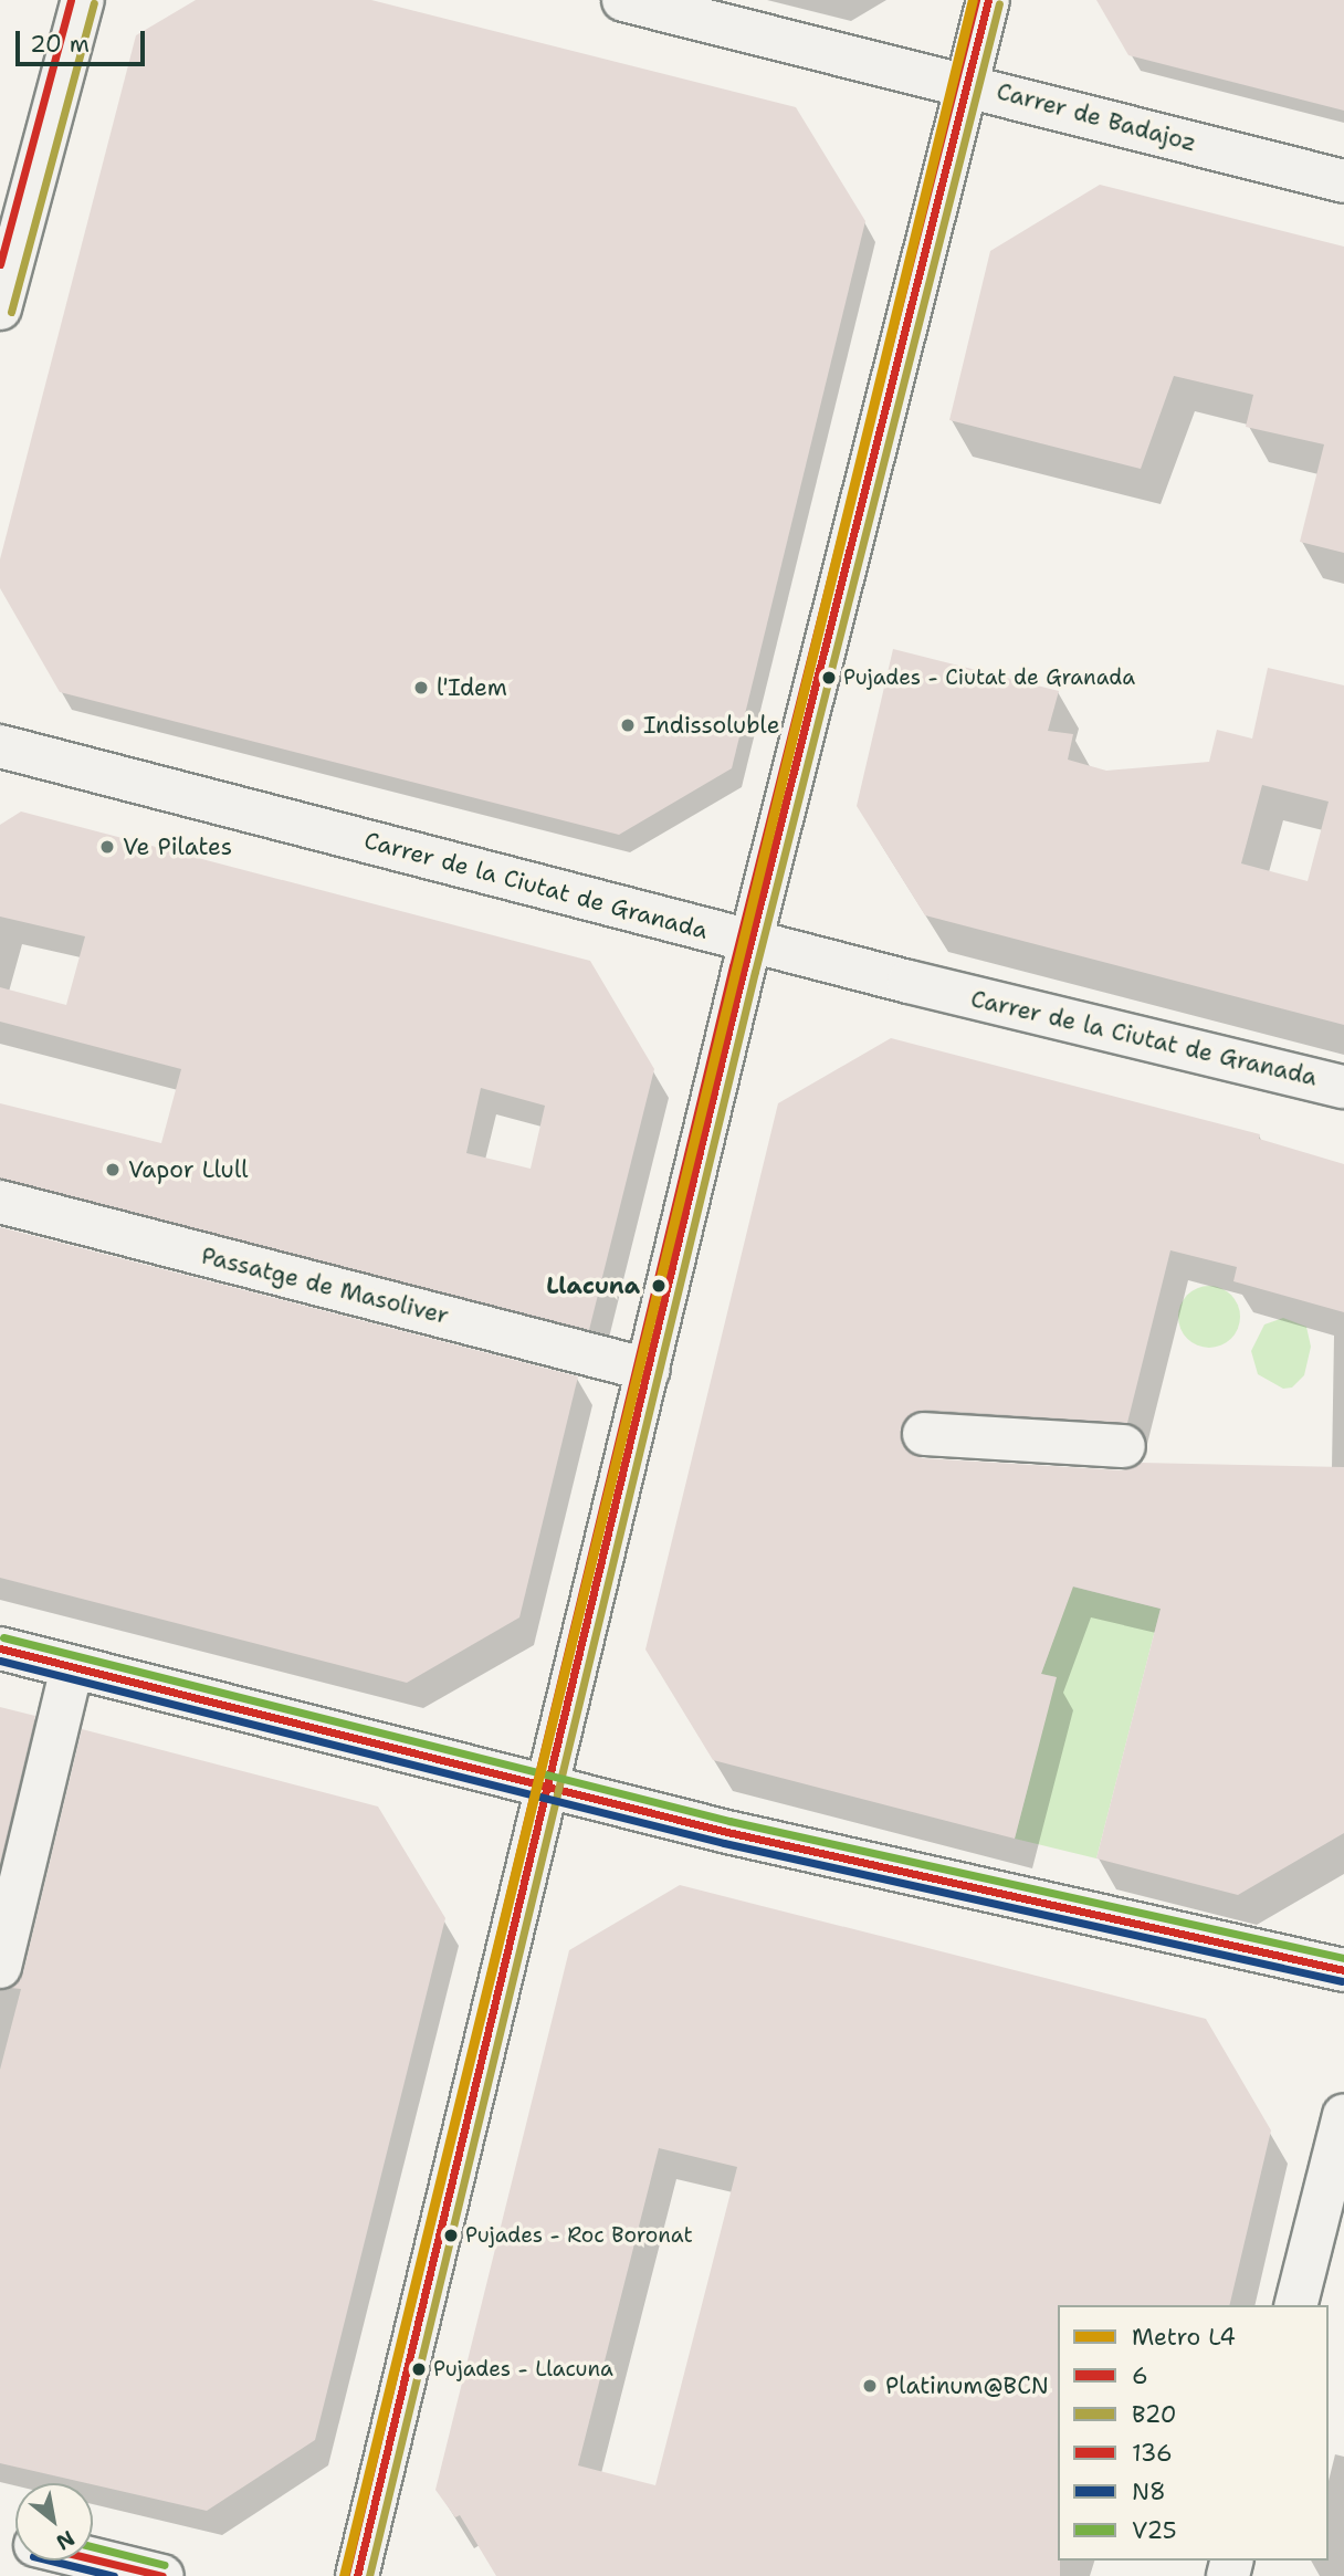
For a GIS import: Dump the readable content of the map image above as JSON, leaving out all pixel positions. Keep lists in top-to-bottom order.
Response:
{
  "streets": {
    "street": ["Carrer de Badajoz", "Carrer de la Ciutat de Granada", "Passatge de Masoliver"]
  },
  "places": [
    "Pujades - Ciutat de Granada",
    "l'Idem",
    "Indissoluble",
    "Ve Pilates",
    "Vapor Llull",
    "Llacuna",
    "Pujades - Roc Boronat",
    "Pujades - Llacuna",
    "Platinum@BCN"
  ],
  "lines": [
    "metro line L4",
    "transit line 6",
    "transit line 136",
    "transit line B20",
    "transit line V25",
    "transit line N8"
  ],
  "legend": [
    "Metro L4",
    "6",
    "B20",
    "136",
    "N8",
    "V25"
  ],
  "scale_bar": "20 m",
  "north": "bottom right"
}
